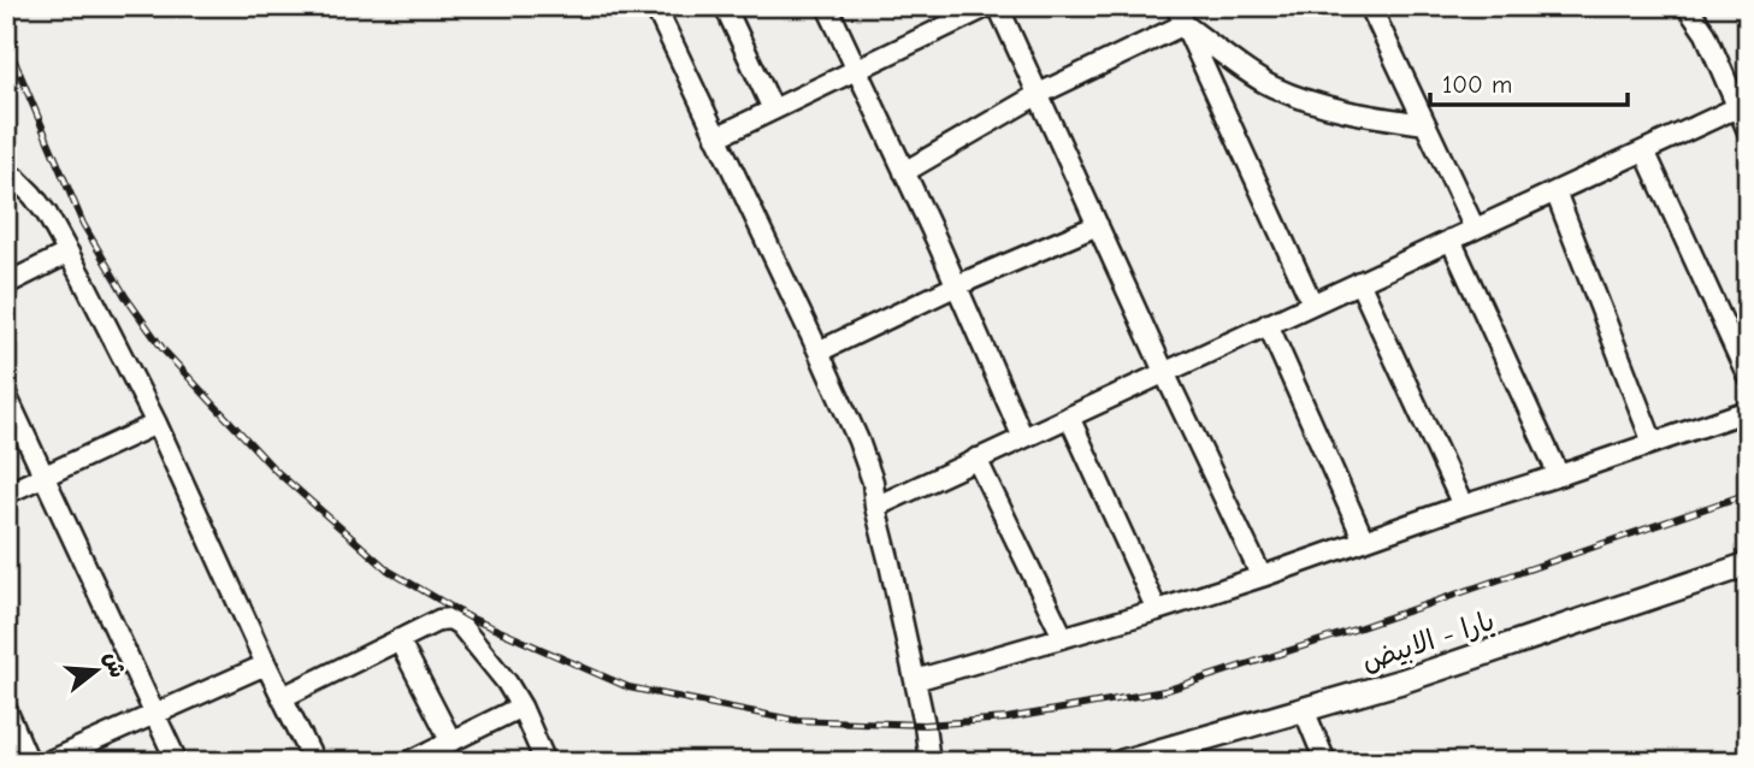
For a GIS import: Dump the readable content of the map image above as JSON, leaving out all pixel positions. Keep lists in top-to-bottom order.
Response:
{
  "streets": {
    "main road": ["بارا - الابيض"]
  },
  "scale_bar": "100 m",
  "north": "right"
}
